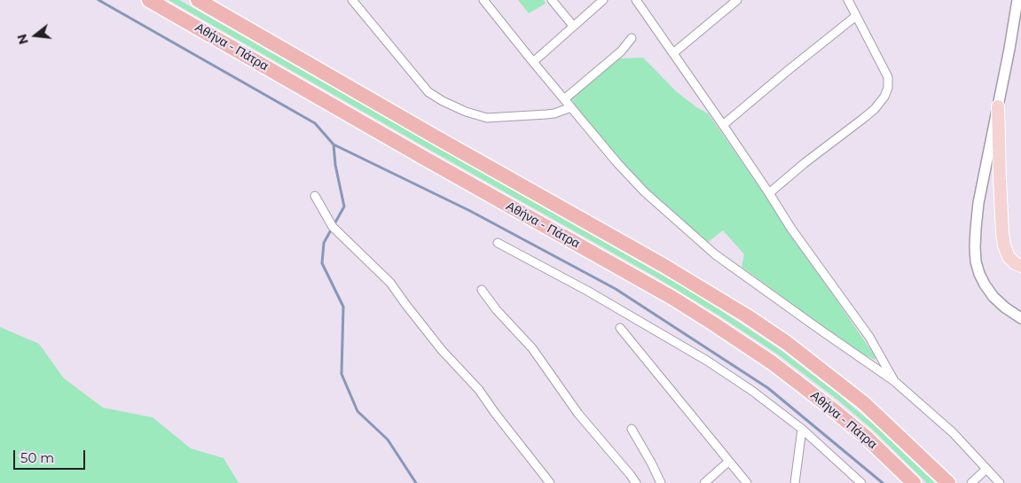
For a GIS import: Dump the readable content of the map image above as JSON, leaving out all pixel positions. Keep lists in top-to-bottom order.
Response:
{
  "streets": {
    "highway": ["Αθήνα - Πάτρα"]
  },
  "scale_bar": "50 m",
  "north": "left"
}
